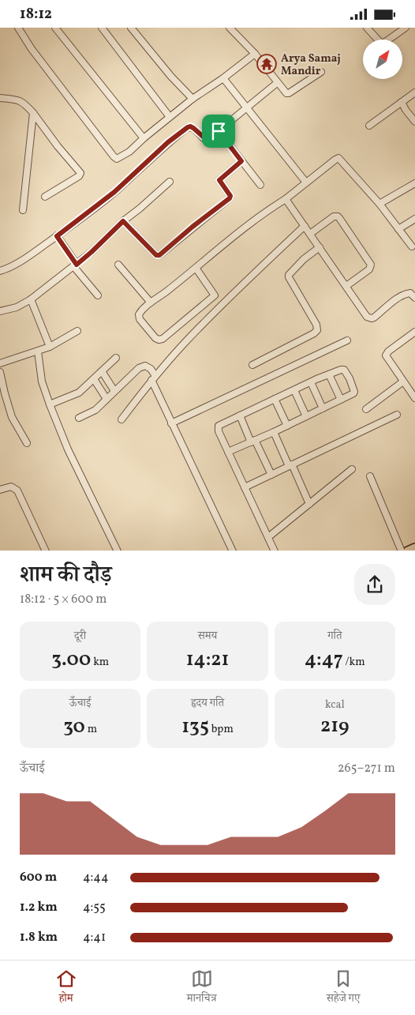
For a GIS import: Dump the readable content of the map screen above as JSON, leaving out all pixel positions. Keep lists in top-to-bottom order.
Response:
{
  "places": {
    "temple": ["Arya Samaj Mandir"]
  },
  "north": "top right",
  "page": {
    "status": "18:12",
    "heading": ["शाम की दौड़", "18:12 · 5 × 600 m"],
    "stats": [
      ["दूरी", "3.00 km"],
      ["समय", "14:21"],
      ["गति", "4:47 /km"],
      ["ऊँचाई", "30 m"],
      ["हृदय गति", "135 bpm"],
      ["kcal", "219"]
    ],
    "chart": ["ऊँचाई", "265–271 m"],
    "list": [
      {
        "name": "600 m",
        "note": "4:44"
      },
      {
        "name": "1.2 km",
        "note": "4:55"
      },
      {
        "name": "1.8 km",
        "note": "4:41"
      }
    ],
    "tabs": ["होम", "मानचित्र", "सहेजे गए"]
  }
}
